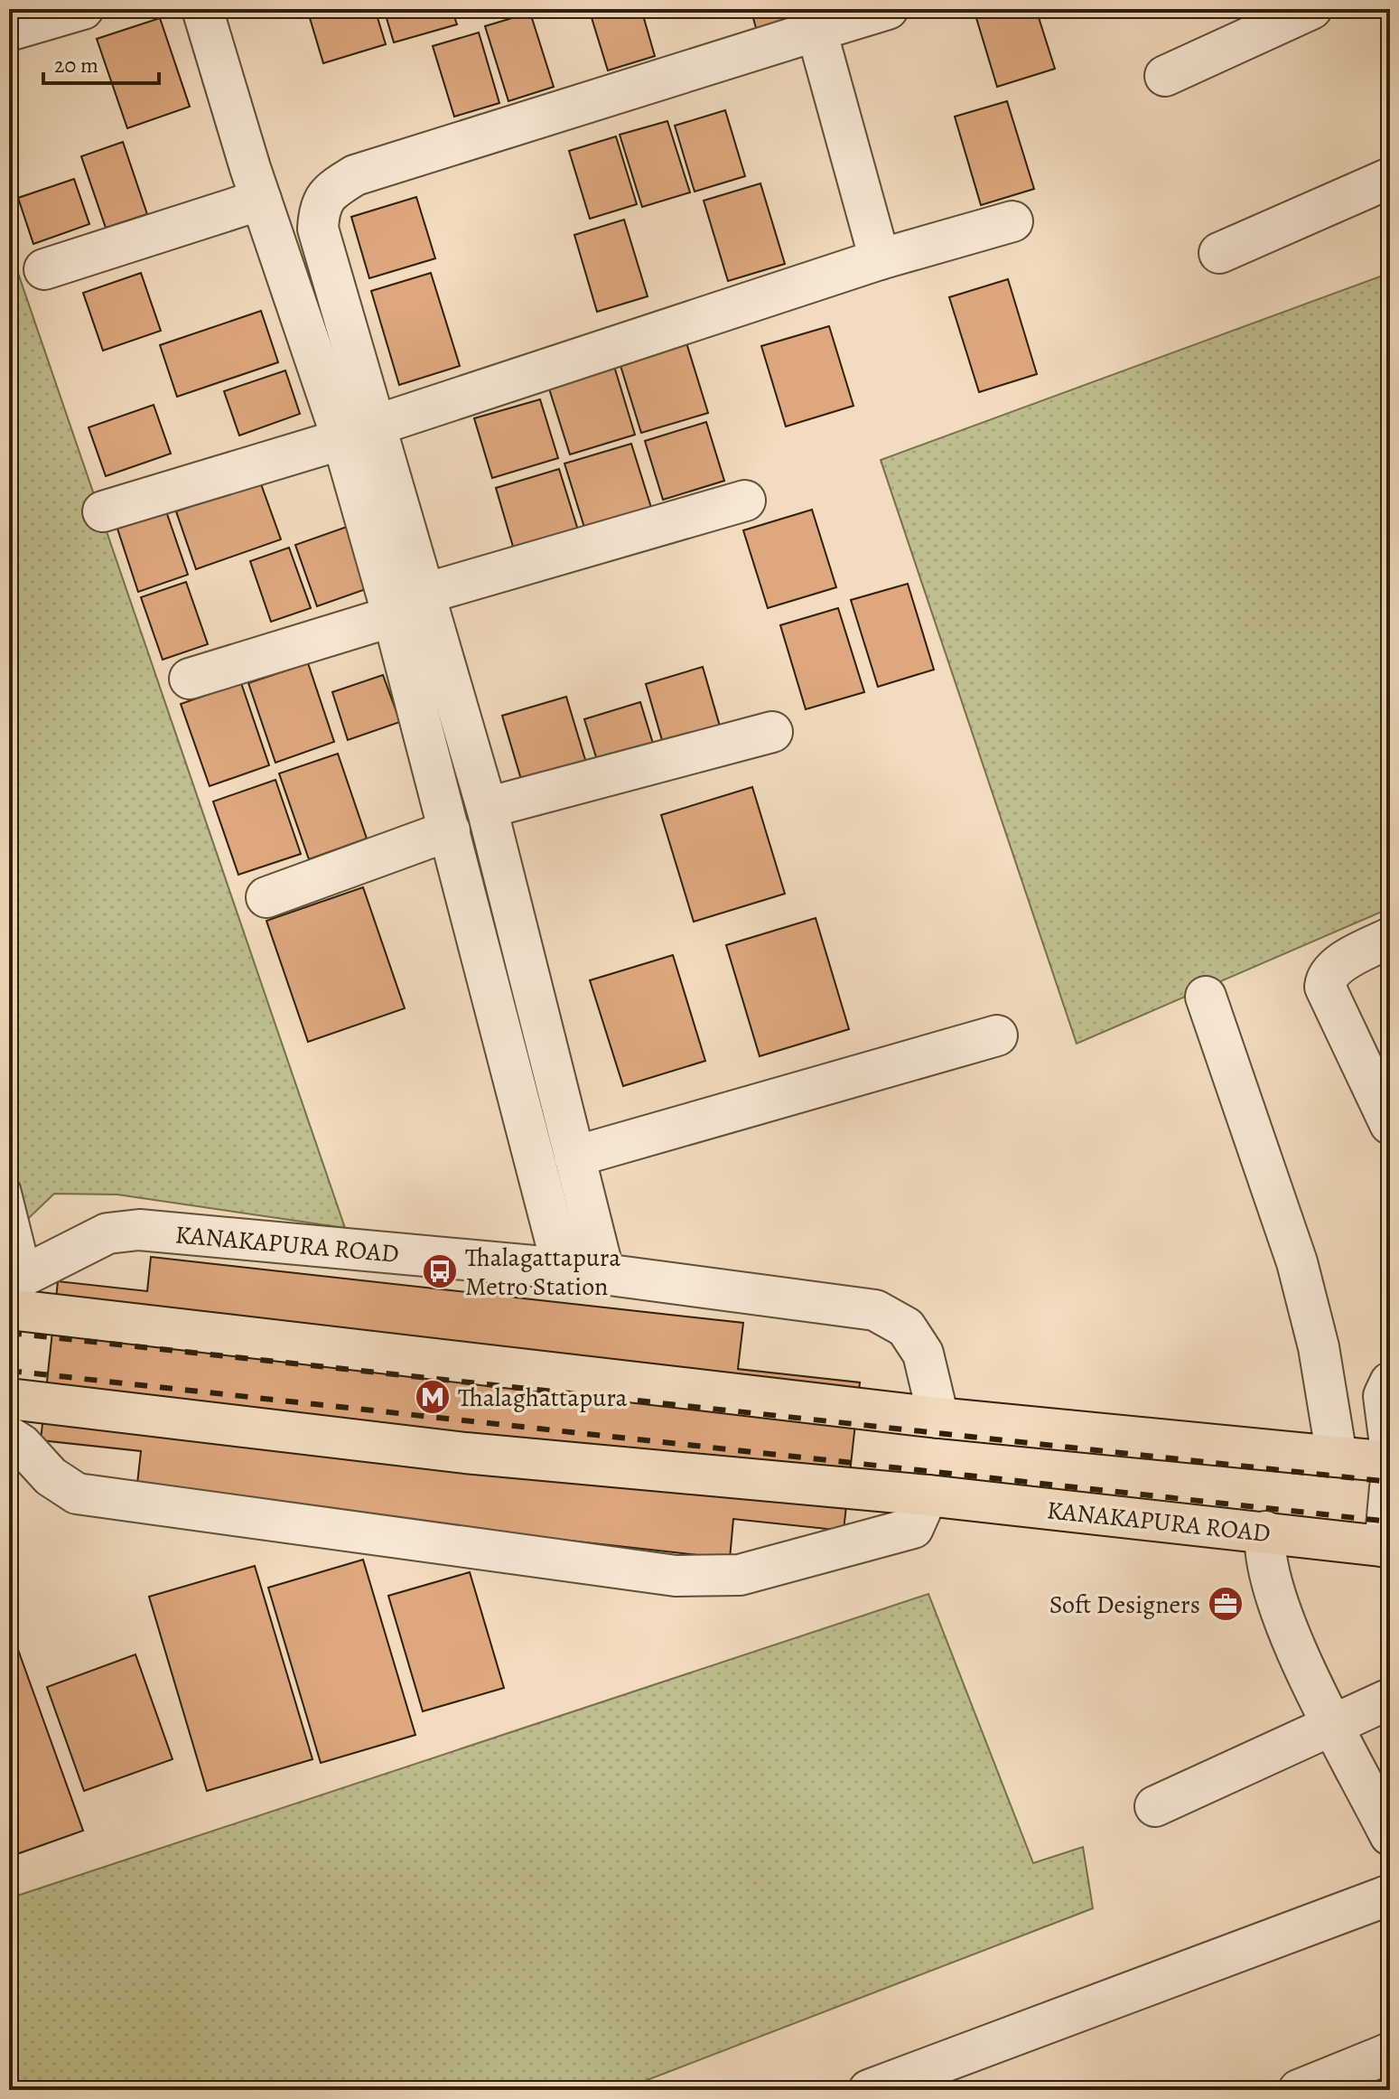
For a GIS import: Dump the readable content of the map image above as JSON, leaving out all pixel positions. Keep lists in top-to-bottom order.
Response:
{
  "streets": {
    "highway": ["KANAKAPURA ROAD"]
  },
  "places": {
    "bus stop": ["Thalagattapura Metro Station"],
    "metro station": ["Thalaghattapura"],
    "office": ["Soft Designers"]
  },
  "scale_bar": "20 m"
}
